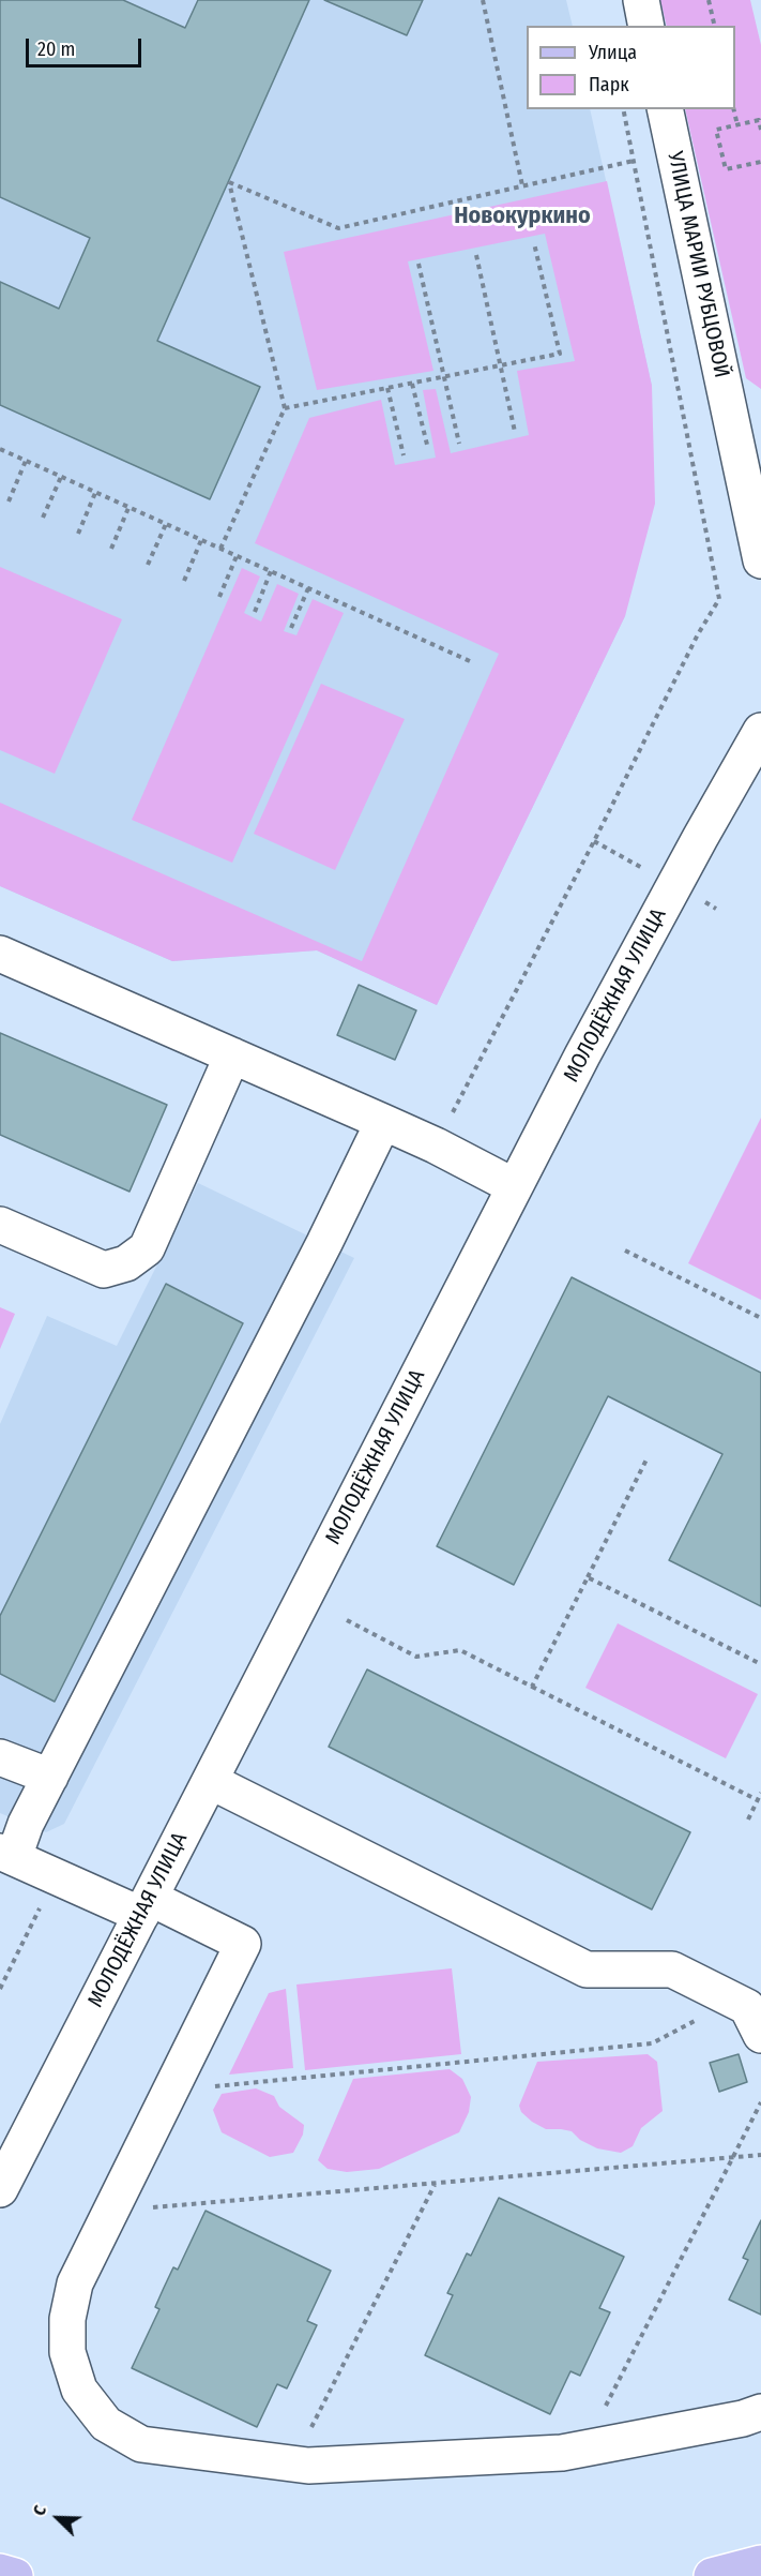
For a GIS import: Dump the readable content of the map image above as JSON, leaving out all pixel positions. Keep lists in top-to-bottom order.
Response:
{
  "streets": {
    "street": ["УЛИЦА МАРИИ РУБЦОВОЙ", "МОЛОДЁЖНАЯ УЛИЦА"]
  },
  "districts": ["Новокуркино"],
  "legend": ["Улица", "Парк"],
  "scale_bar": "20 m",
  "north": "top left"
}
